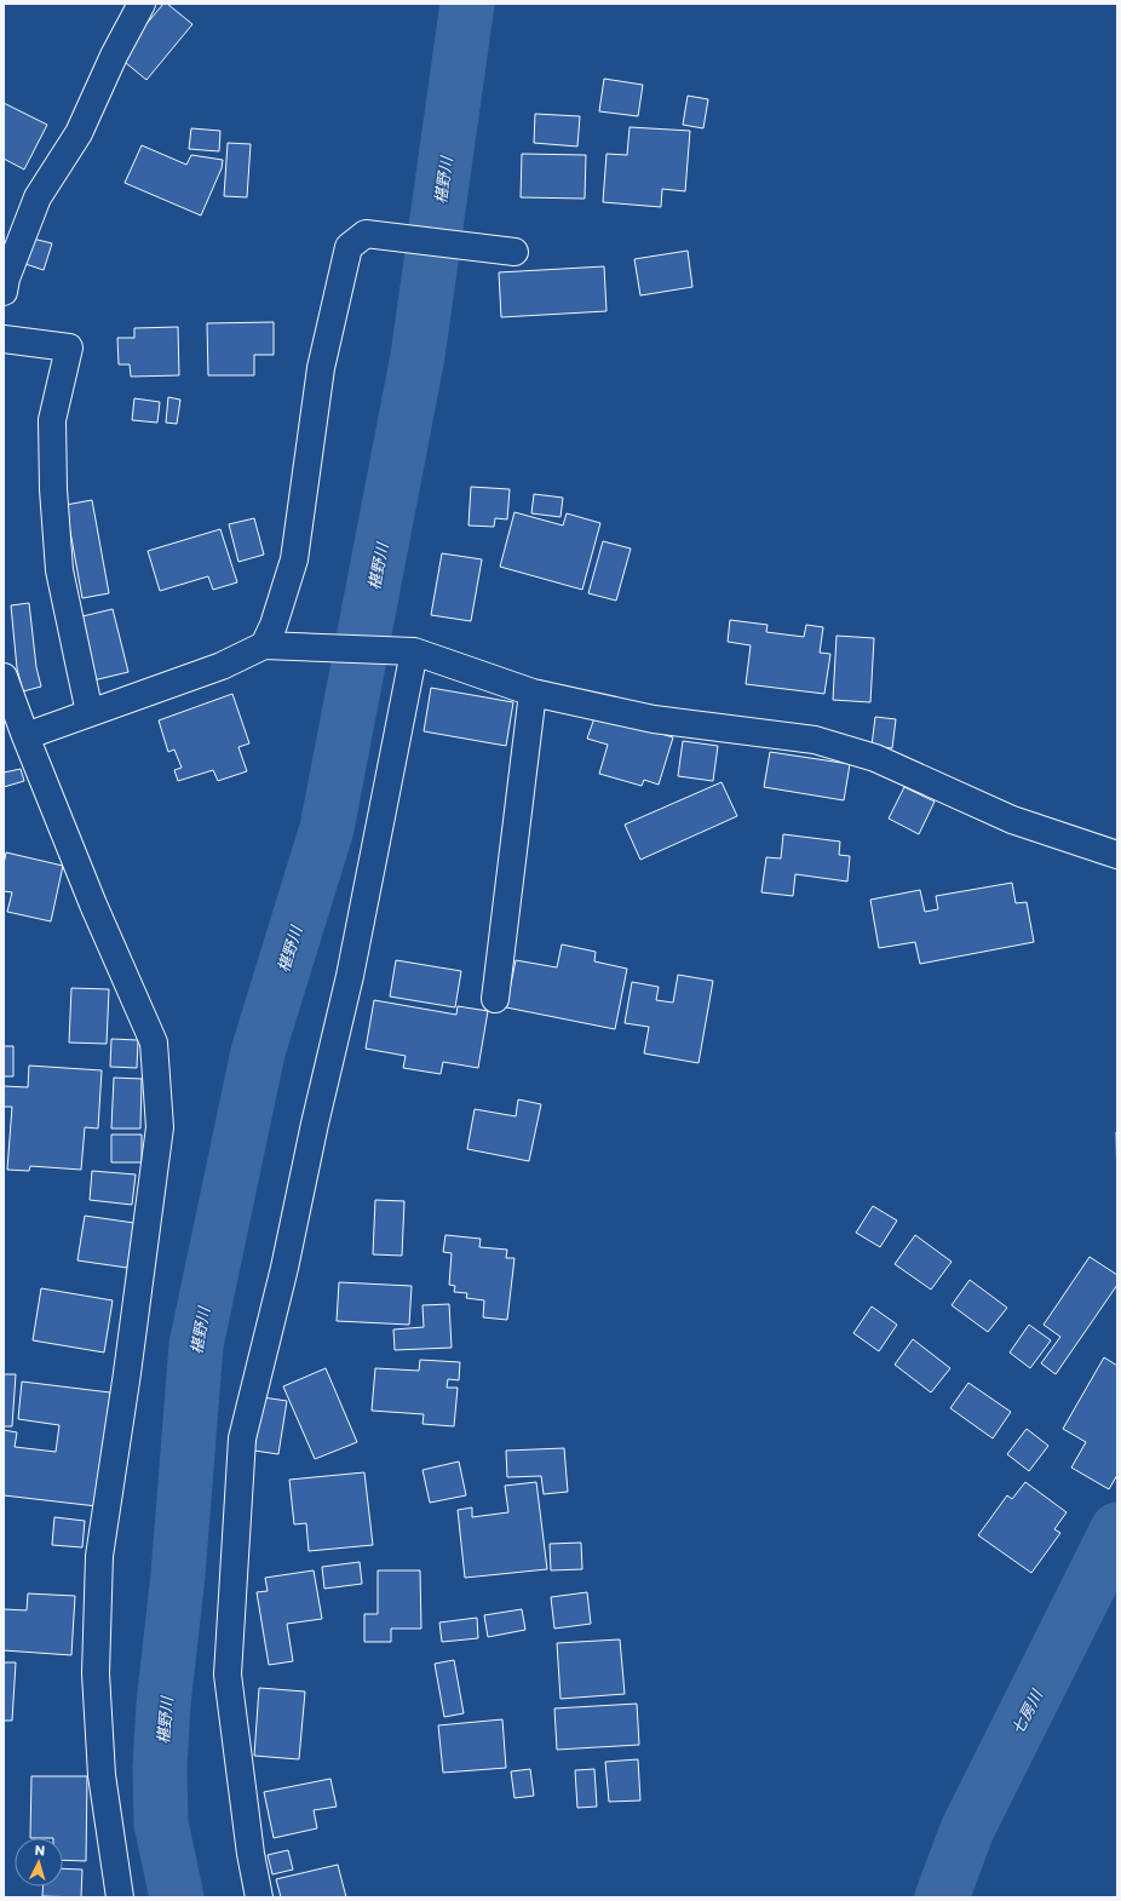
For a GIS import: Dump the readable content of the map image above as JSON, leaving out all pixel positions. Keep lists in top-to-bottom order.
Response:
{
  "water": ["椹野川", "七房川"],
  "north": "top"
}
